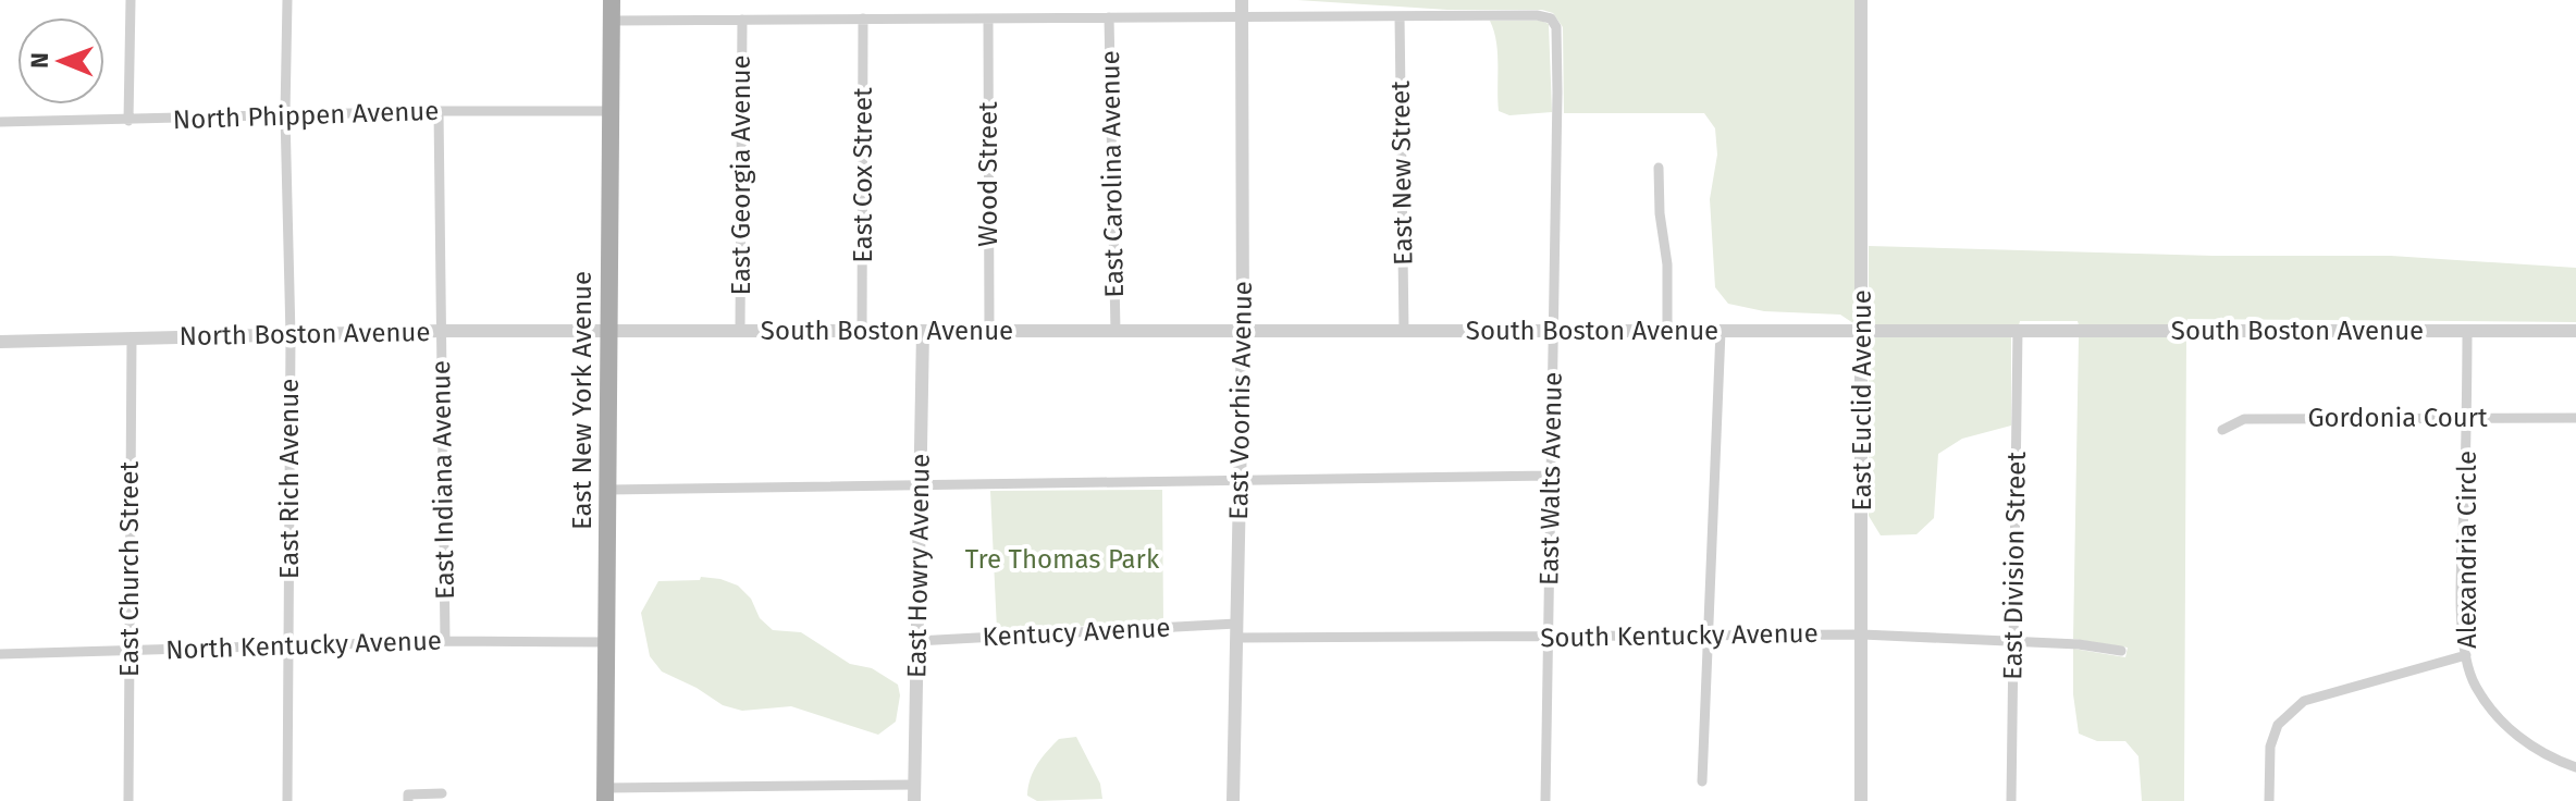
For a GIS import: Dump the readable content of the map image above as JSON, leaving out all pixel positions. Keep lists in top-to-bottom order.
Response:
{
  "streets": {
    "main road": ["East New York Avenue"],
    "street": [
      "North Phippen Avenue",
      "East New Street",
      "Wood Street",
      "East Carolina Avenue",
      "East Georgia Avenue",
      "East Cox Street",
      "South Boston Avenue",
      "North Boston Avenue",
      "East Voorhis Avenue",
      "East Euclid Avenue",
      "Gordonia Court",
      "East Rich Avenue",
      "East Walts Avenue",
      "East Indiana Avenue",
      "Alexandria Circle",
      "East Howry Avenue",
      "East Division Street",
      "East Church Street",
      "Kentucy Avenue",
      "South Kentucky Avenue",
      "North Kentucky Avenue"
    ]
  },
  "crossings": [
    ["North Phippen Avenue", "East New York Avenue"],
    ["North Phippen Avenue", "East Rich Avenue"],
    ["North Phippen Avenue", "East Indiana Avenue"],
    ["East New Street", "South Boston Avenue"],
    ["East New Street", "East Walts Avenue"],
    ["Wood Street", "South Boston Avenue"],
    ["East Carolina Avenue", "South Boston Avenue"],
    ["East Georgia Avenue", "South Boston Avenue"],
    ["East Cox Street", "South Boston Avenue"],
    ["South Boston Avenue", "North Boston Avenue"],
    ["South Boston Avenue", "East New York Avenue"],
    ["South Boston Avenue", "East Voorhis Avenue"],
    ["South Boston Avenue", "East Euclid Avenue"],
    ["South Boston Avenue", "East Walts Avenue"],
    ["South Boston Avenue", "Alexandria Circle"],
    ["South Boston Avenue", "East Howry Avenue"],
    ["South Boston Avenue", "East Division Street"],
    ["North Boston Avenue", "East New York Avenue"],
    ["North Boston Avenue", "East Rich Avenue"],
    ["North Boston Avenue", "East Indiana Avenue"],
    ["North Boston Avenue", "East Church Street"],
    ["East New York Avenue", "North Kentucky Avenue"],
    ["East Voorhis Avenue", "Kentucy Avenue"],
    ["East Voorhis Avenue", "South Kentucky Avenue"],
    ["East Euclid Avenue", "South Kentucky Avenue"],
    ["Gordonia Court", "Alexandria Circle"],
    ["East Rich Avenue", "North Kentucky Avenue"],
    ["East Walts Avenue", "South Kentucky Avenue"],
    ["East Indiana Avenue", "North Kentucky Avenue"],
    ["East Howry Avenue", "Kentucy Avenue"],
    ["East Division Street", "South Kentucky Avenue"],
    ["East Church Street", "North Kentucky Avenue"],
    ["Kentucy Avenue", "South Kentucky Avenue"]
  ],
  "parks": ["Tre Thomas Park"],
  "north": "left"
}
